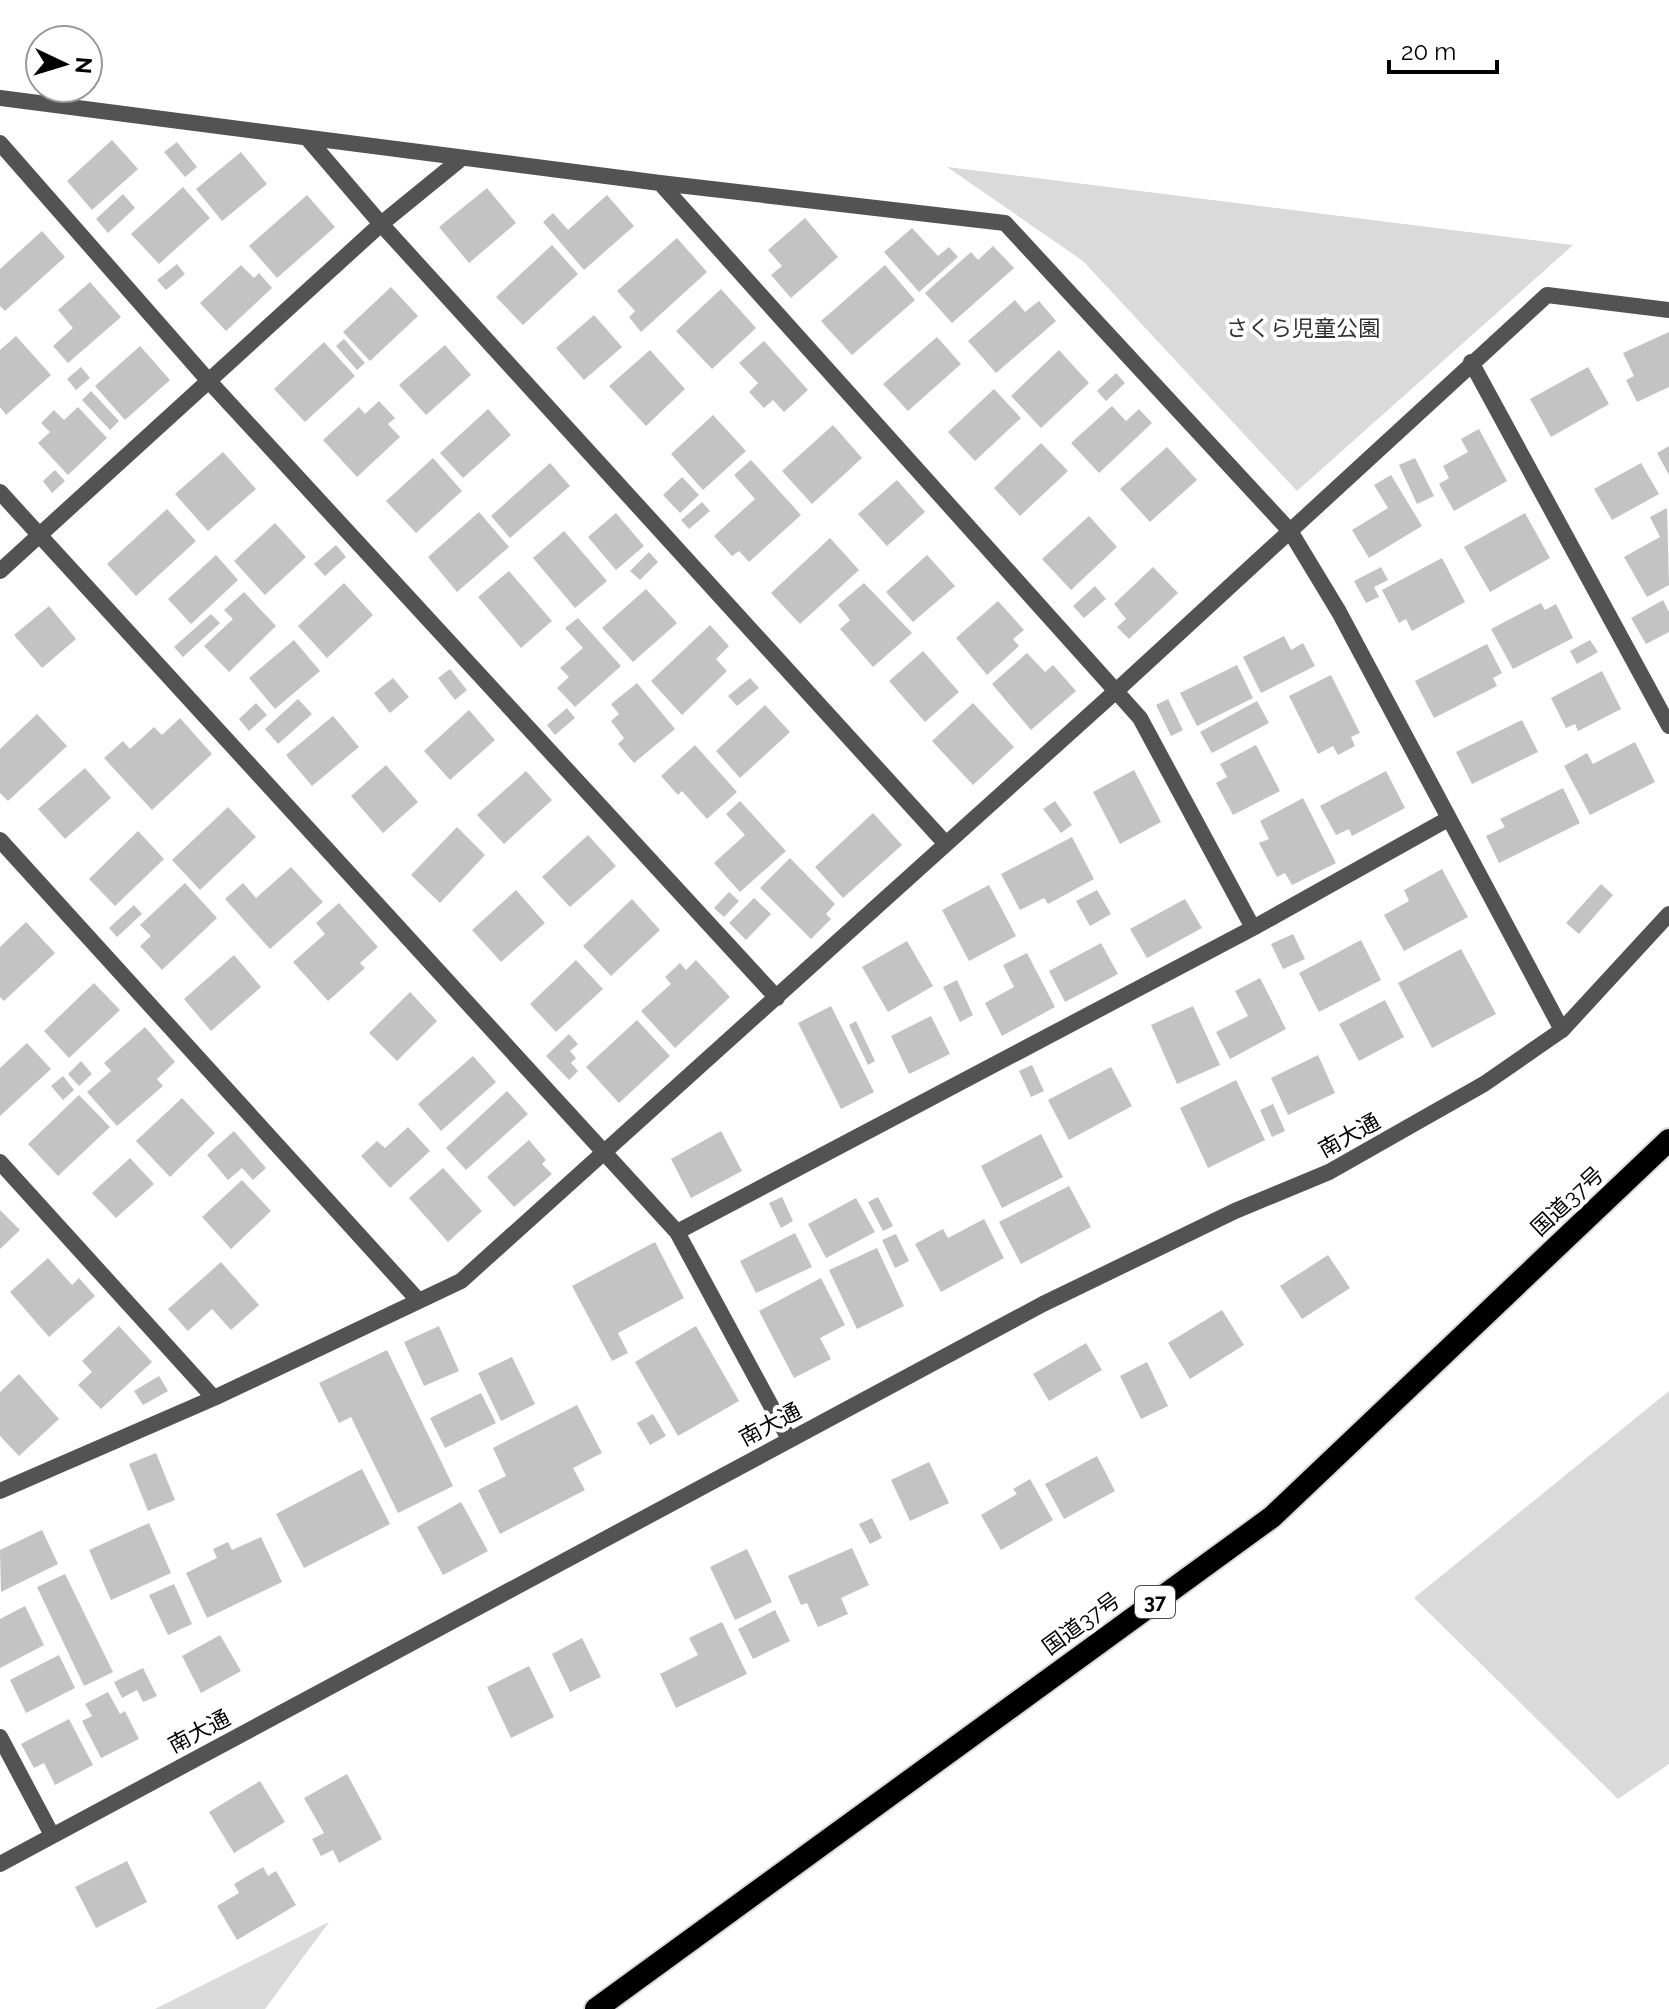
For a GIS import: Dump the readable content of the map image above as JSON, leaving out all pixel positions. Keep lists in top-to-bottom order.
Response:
{
  "streets": {
    "highway": ["国道37号", "37"],
    "street": ["南大通"]
  },
  "parks": ["さくら児童公園"],
  "scale_bar": "20 m",
  "north": "right"
}
